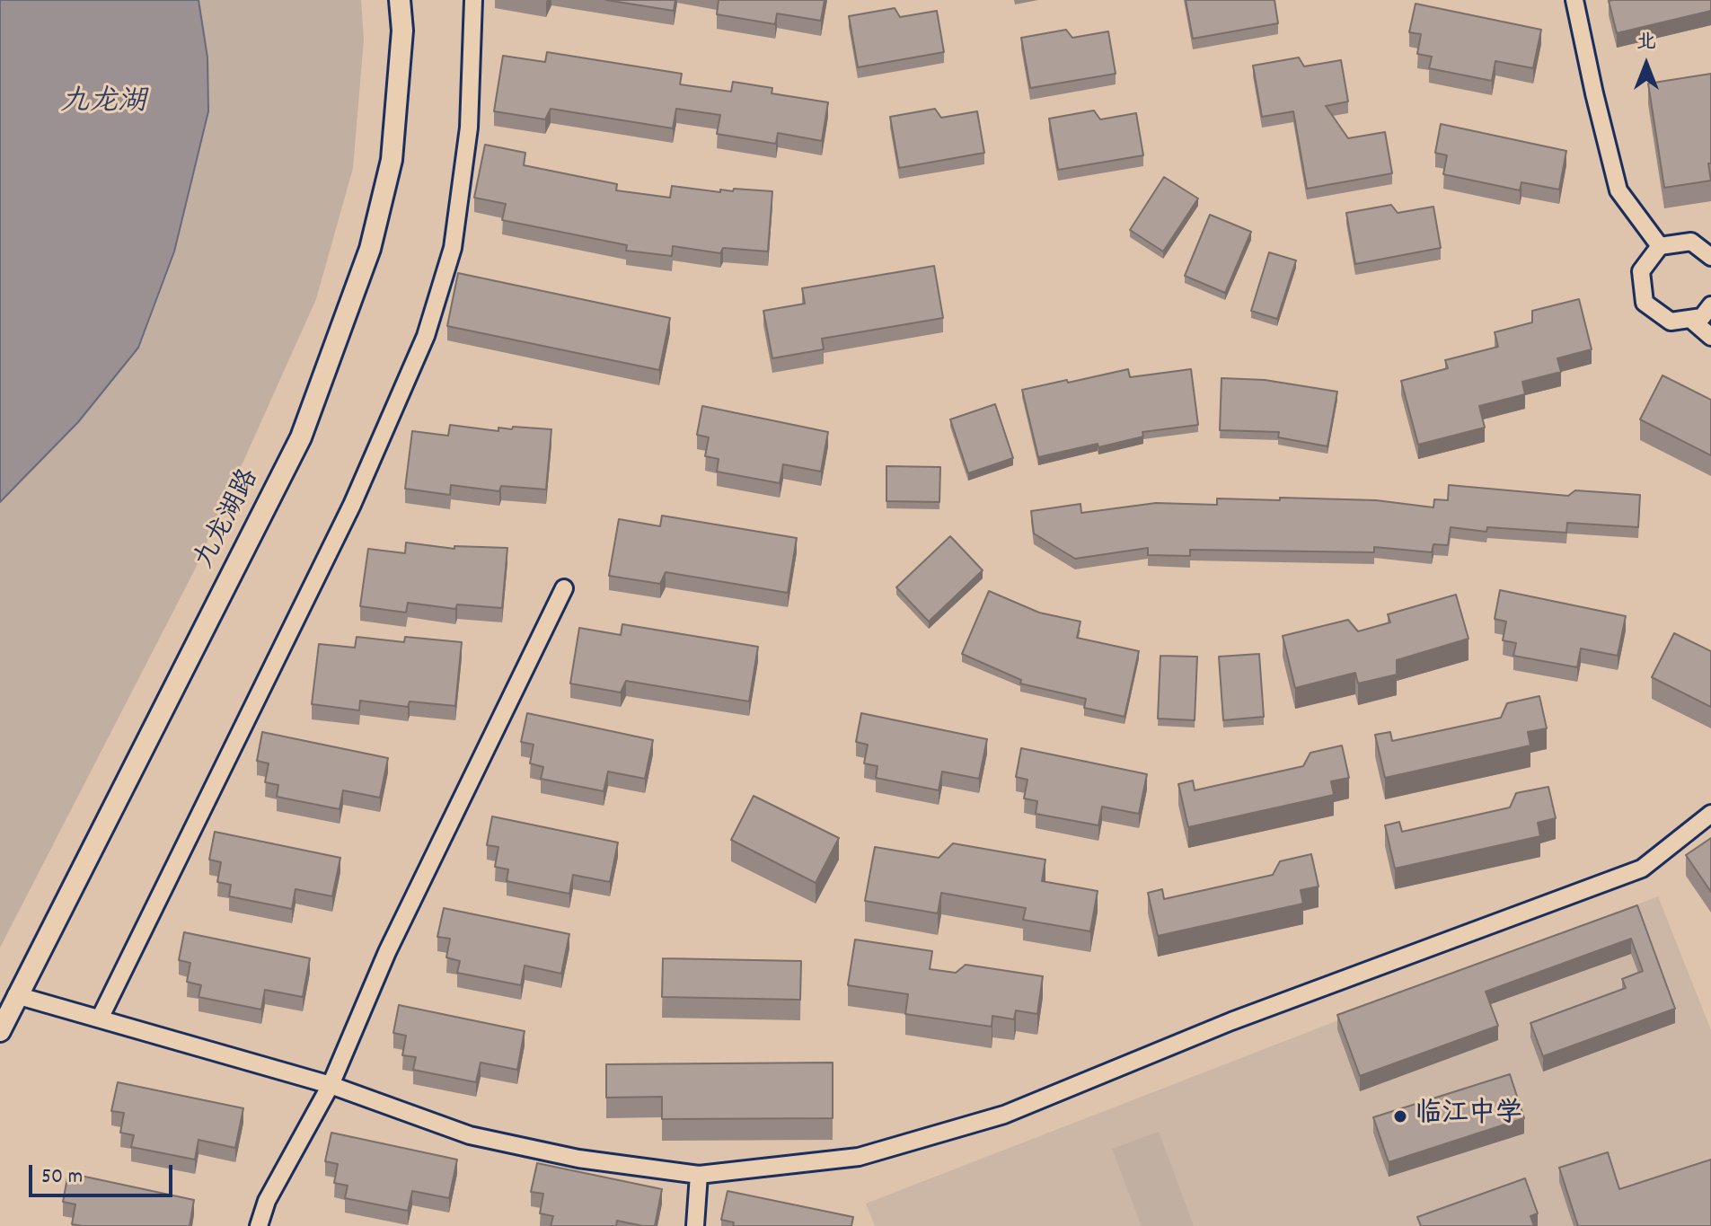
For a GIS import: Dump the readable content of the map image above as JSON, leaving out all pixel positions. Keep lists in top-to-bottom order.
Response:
{
  "streets": {
    "street": ["九龙湖路"]
  },
  "water": ["九龙湖"],
  "places": ["临江中学"],
  "scale_bar": "50 m",
  "north": "top"
}
